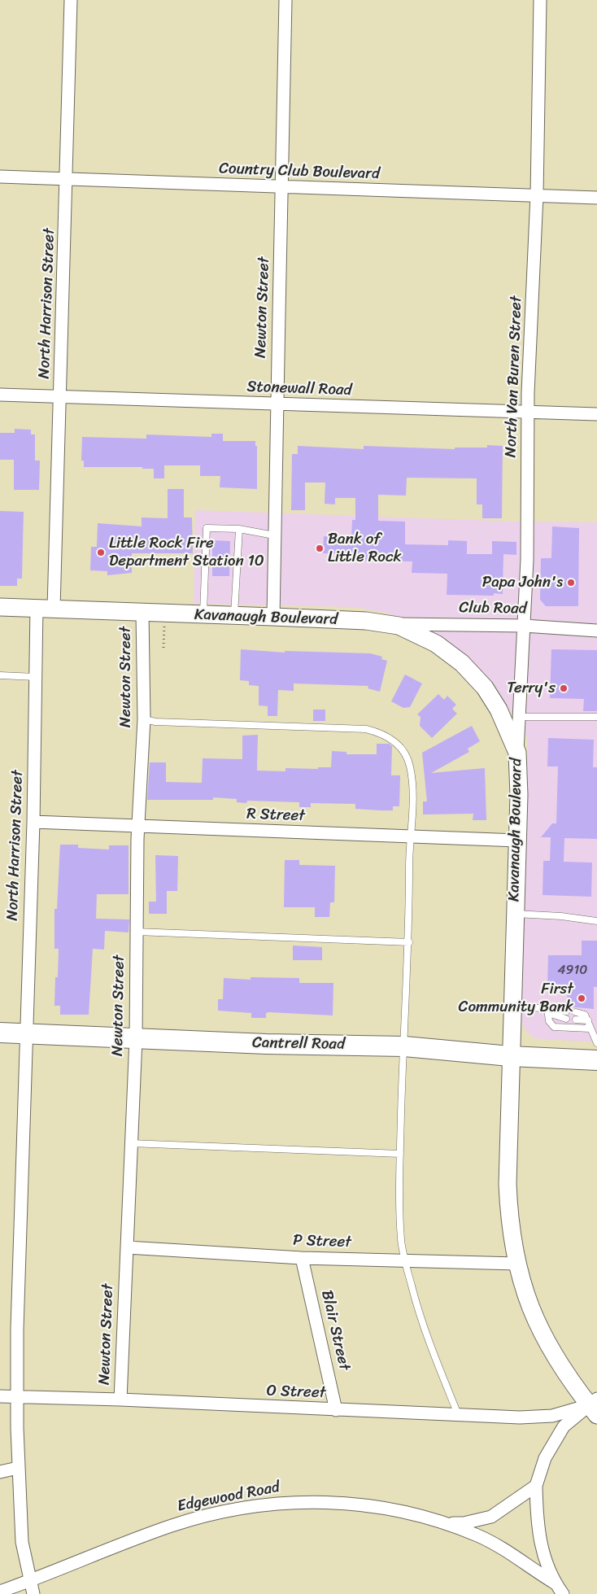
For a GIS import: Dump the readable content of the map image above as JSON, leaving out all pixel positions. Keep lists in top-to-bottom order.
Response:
{
  "streets": {
    "main road": ["Cantrell Road"],
    "street": [
      "Country Club Boulevard",
      "North Harrison Street",
      "Newton Street",
      "North Van Buren Street",
      "Stonewall Road",
      "Club Road",
      "Kavanaugh Boulevard",
      "R Street",
      "P Street",
      "Blair Street",
      "O Street",
      "Edgewood Road"
    ]
  },
  "crossings": [
    ["Country Club Boulevard", "North Harrison Street"],
    ["Country Club Boulevard", "Newton Street"],
    ["Country Club Boulevard", "North Van Buren Street"],
    ["North Harrison Street", "Stonewall Road"],
    ["North Harrison Street", "Kavanaugh Boulevard"],
    ["North Harrison Street", "R Street"],
    ["North Harrison Street", "Cantrell Road"],
    ["North Harrison Street", "O Street"],
    ["North Harrison Street", "Edgewood Road"],
    ["Newton Street", "Stonewall Road"],
    ["Newton Street", "Kavanaugh Boulevard"],
    ["Newton Street", "R Street"],
    ["Newton Street", "Cantrell Road"],
    ["Newton Street", "P Street"],
    ["Newton Street", "O Street"],
    ["North Van Buren Street", "Stonewall Road"],
    ["North Van Buren Street", "Club Road"],
    ["North Van Buren Street", "Kavanaugh Boulevard"],
    ["Club Road", "Kavanaugh Boulevard"],
    ["Kavanaugh Boulevard", "R Street"],
    ["Kavanaugh Boulevard", "Cantrell Road"],
    ["Kavanaugh Boulevard", "P Street"],
    ["Kavanaugh Boulevard", "O Street"],
    ["P Street", "Blair Street"],
    ["Blair Street", "O Street"]
  ],
  "places": [
    "Bank of Little Rock",
    "Little Rock Fire Department Station 10",
    "Papa John's",
    "Terry's",
    "First Community Bank"
  ],
  "house_numbers": ["4910"]
}
